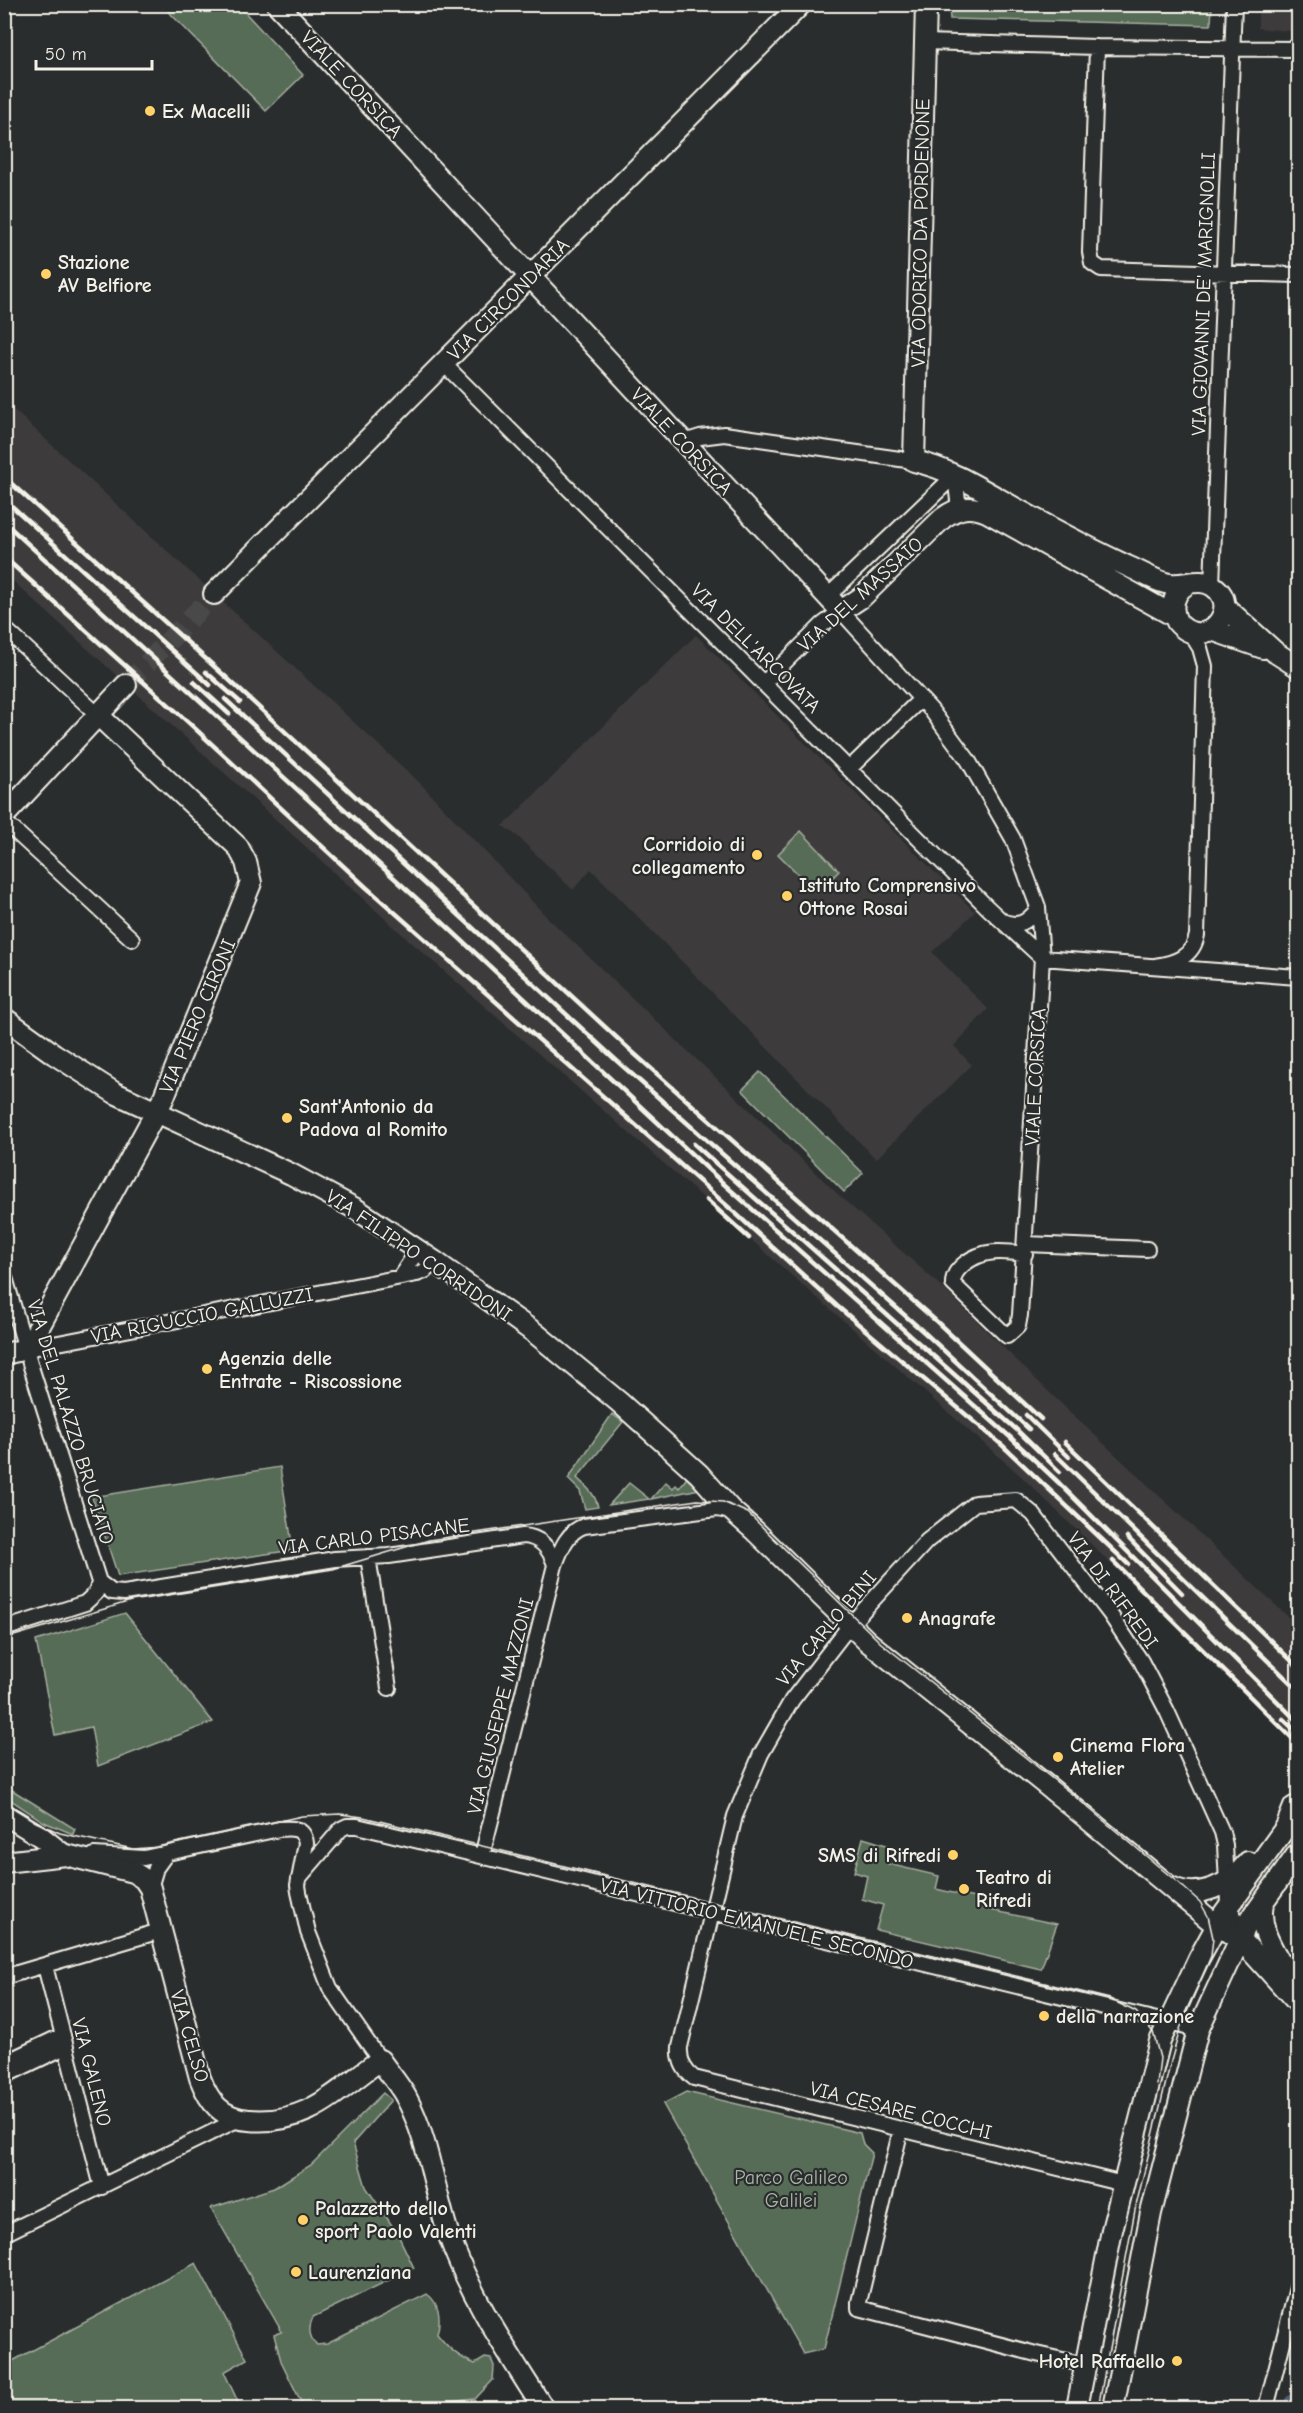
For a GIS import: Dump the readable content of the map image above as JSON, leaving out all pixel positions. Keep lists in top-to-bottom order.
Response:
{
  "streets": {
    "street": [
      "VIALE CORSICA",
      "VIA ODORICO DA PORDENONE",
      "VIA GIOVANNI DE' MARIGNOLLI",
      "VIA CIRCONDARIA",
      "VIA DEL MASSAIO",
      "VIA DELL'ARCOVATA",
      "VIA PIERO CIRONI",
      "VIA FILIPPO CORRIDONI",
      "VIA RIGUCCIO GALLUZZI",
      "VIA DEL PALAZZO BRUCIATO",
      "VIA CARLO PISACANE",
      "VIA DI RIFREDI",
      "VIA CARLO BINI",
      "VIA GIUSEPPE MAZZONI",
      "VIA VITTORIO EMANUELE SECONDO",
      "VIA CELSO",
      "VIA GALENO",
      "VIA CESARE COCCHI"
    ]
  },
  "crossings": [
    ["VIALE CORSICA", "VIA CIRCONDARIA"],
    ["VIALE CORSICA", "VIA DEL MASSAIO"],
    ["VIALE CORSICA", "VIA DELL'ARCOVATA"],
    ["VIA CIRCONDARIA", "VIA DELL'ARCOVATA"],
    ["VIA DEL MASSAIO", "VIA DELL'ARCOVATA"],
    ["VIA PIERO CIRONI", "VIA FILIPPO CORRIDONI"],
    ["VIA PIERO CIRONI", "VIA RIGUCCIO GALLUZZI"],
    ["VIA PIERO CIRONI", "VIA DEL PALAZZO BRUCIATO"],
    ["VIA FILIPPO CORRIDONI", "VIA RIGUCCIO GALLUZZI"],
    ["VIA FILIPPO CORRIDONI", "VIA DI RIFREDI"],
    ["VIA FILIPPO CORRIDONI", "VIA CARLO BINI"],
    ["VIA RIGUCCIO GALLUZZI", "VIA DEL PALAZZO BRUCIATO"],
    ["VIA DEL PALAZZO BRUCIATO", "VIA CARLO PISACANE"],
    ["VIA CARLO PISACANE", "VIA GIUSEPPE MAZZONI"],
    ["VIA DI RIFREDI", "VIA CARLO BINI"],
    ["VIA CARLO BINI", "VIA VITTORIO EMANUELE SECONDO"],
    ["VIA CARLO BINI", "VIA CESARE COCCHI"],
    ["VIA GIUSEPPE MAZZONI", "VIA VITTORIO EMANUELE SECONDO"]
  ],
  "parks": ["Parco Galileo Galilei"],
  "places": [
    "Ex Macelli",
    "Stazione AV Belfiore",
    "Corridoio di collegamento",
    "Istituto Comprensivo Ottone Rosai",
    "Sant'Antonio da Padova al Romito",
    "Agenzia delle Entrate - Riscossione",
    "Anagrafe",
    "Cinema Flora Atelier",
    "SMS di Rifredi",
    "Teatro di Rifredi",
    "della narrazione",
    "Palazzetto dello sport Paolo Valenti",
    "Laurenziana",
    "Hotel Raffaello"
  ],
  "scale_bar": "50 m"
}
